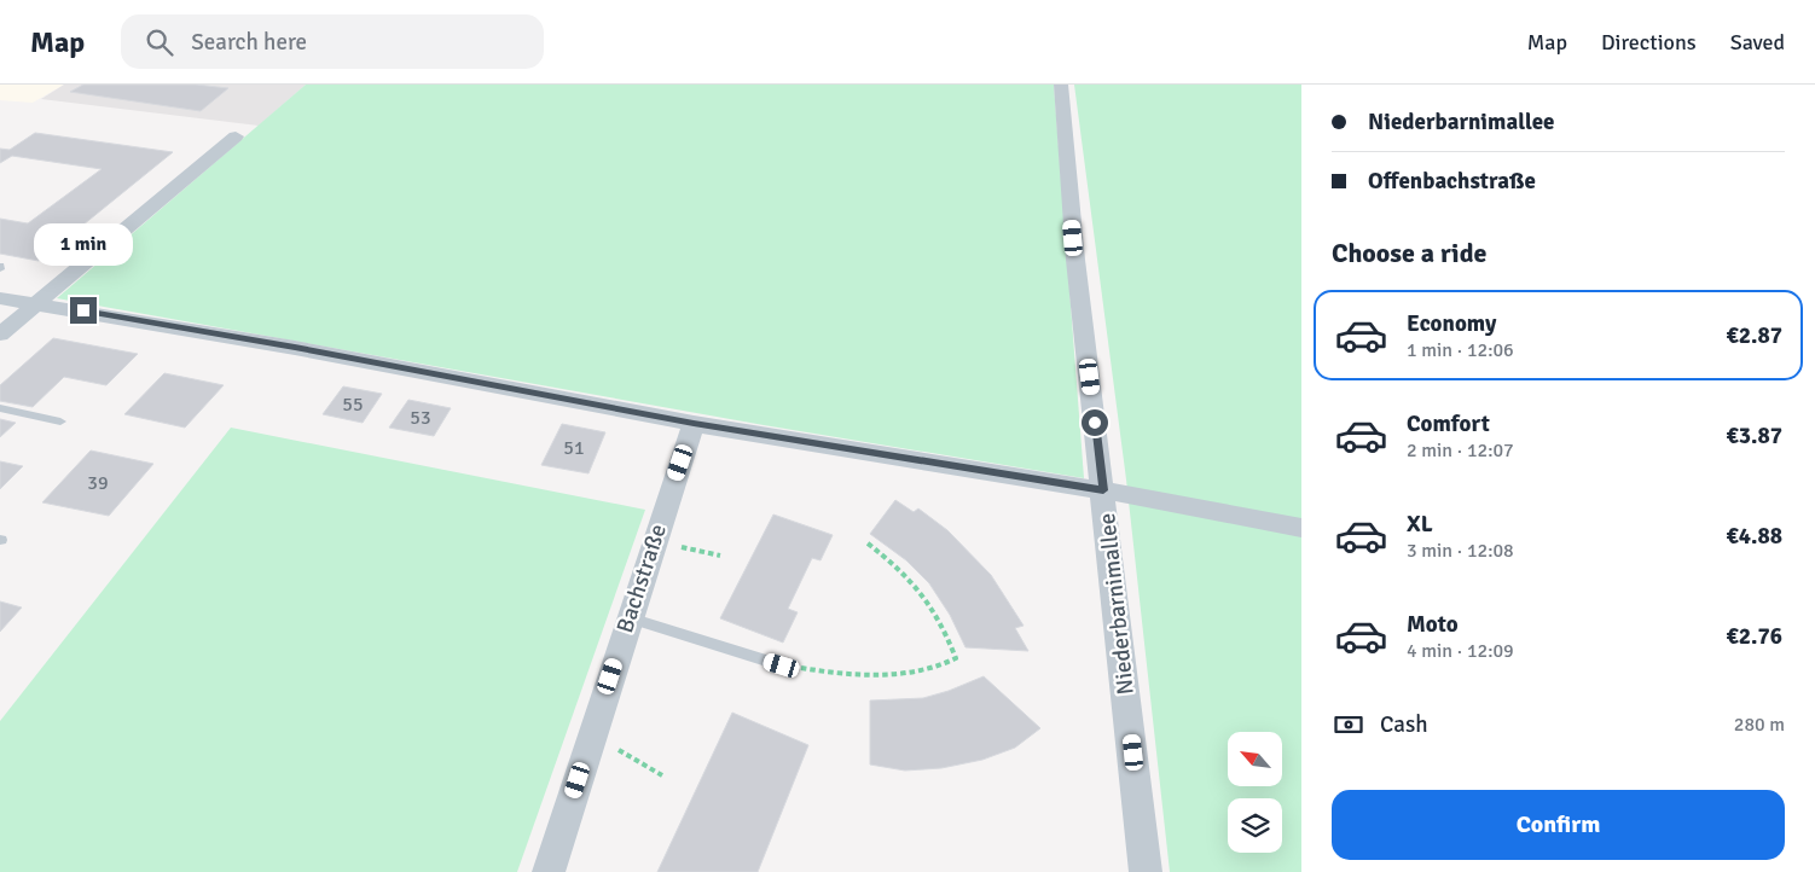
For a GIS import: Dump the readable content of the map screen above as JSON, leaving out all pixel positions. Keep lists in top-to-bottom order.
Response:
{
  "streets": {
    "street": ["Bachstraße", "Niederbarnimallee"]
  },
  "house_numbers": [
    "55",
    "53",
    "51",
    "39"
  ],
  "north": "top left",
  "page": {
    "header": "Map",
    "search": "Search here",
    "nav": ["Map", "Directions", "Saved"],
    "banner": ["Niederbarnimallee", "Offenbachstraße"],
    "heading": "Choose a ride",
    "bubble": "1 min",
    "list": [
      {
        "name": "Economy",
        "note": "1 min · 12:06",
        "value": "€2.87"
      },
      {
        "name": "Comfort",
        "note": "2 min · 12:07",
        "value": "€3.87"
      },
      {
        "name": "XL",
        "note": "3 min · 12:08",
        "value": "€4.88"
      },
      {
        "name": "Moto",
        "note": "4 min · 12:09",
        "value": "€2.76"
      }
    ],
    "pay": ["Cash", "280 m"],
    "buttons": "Confirm"
  }
}
